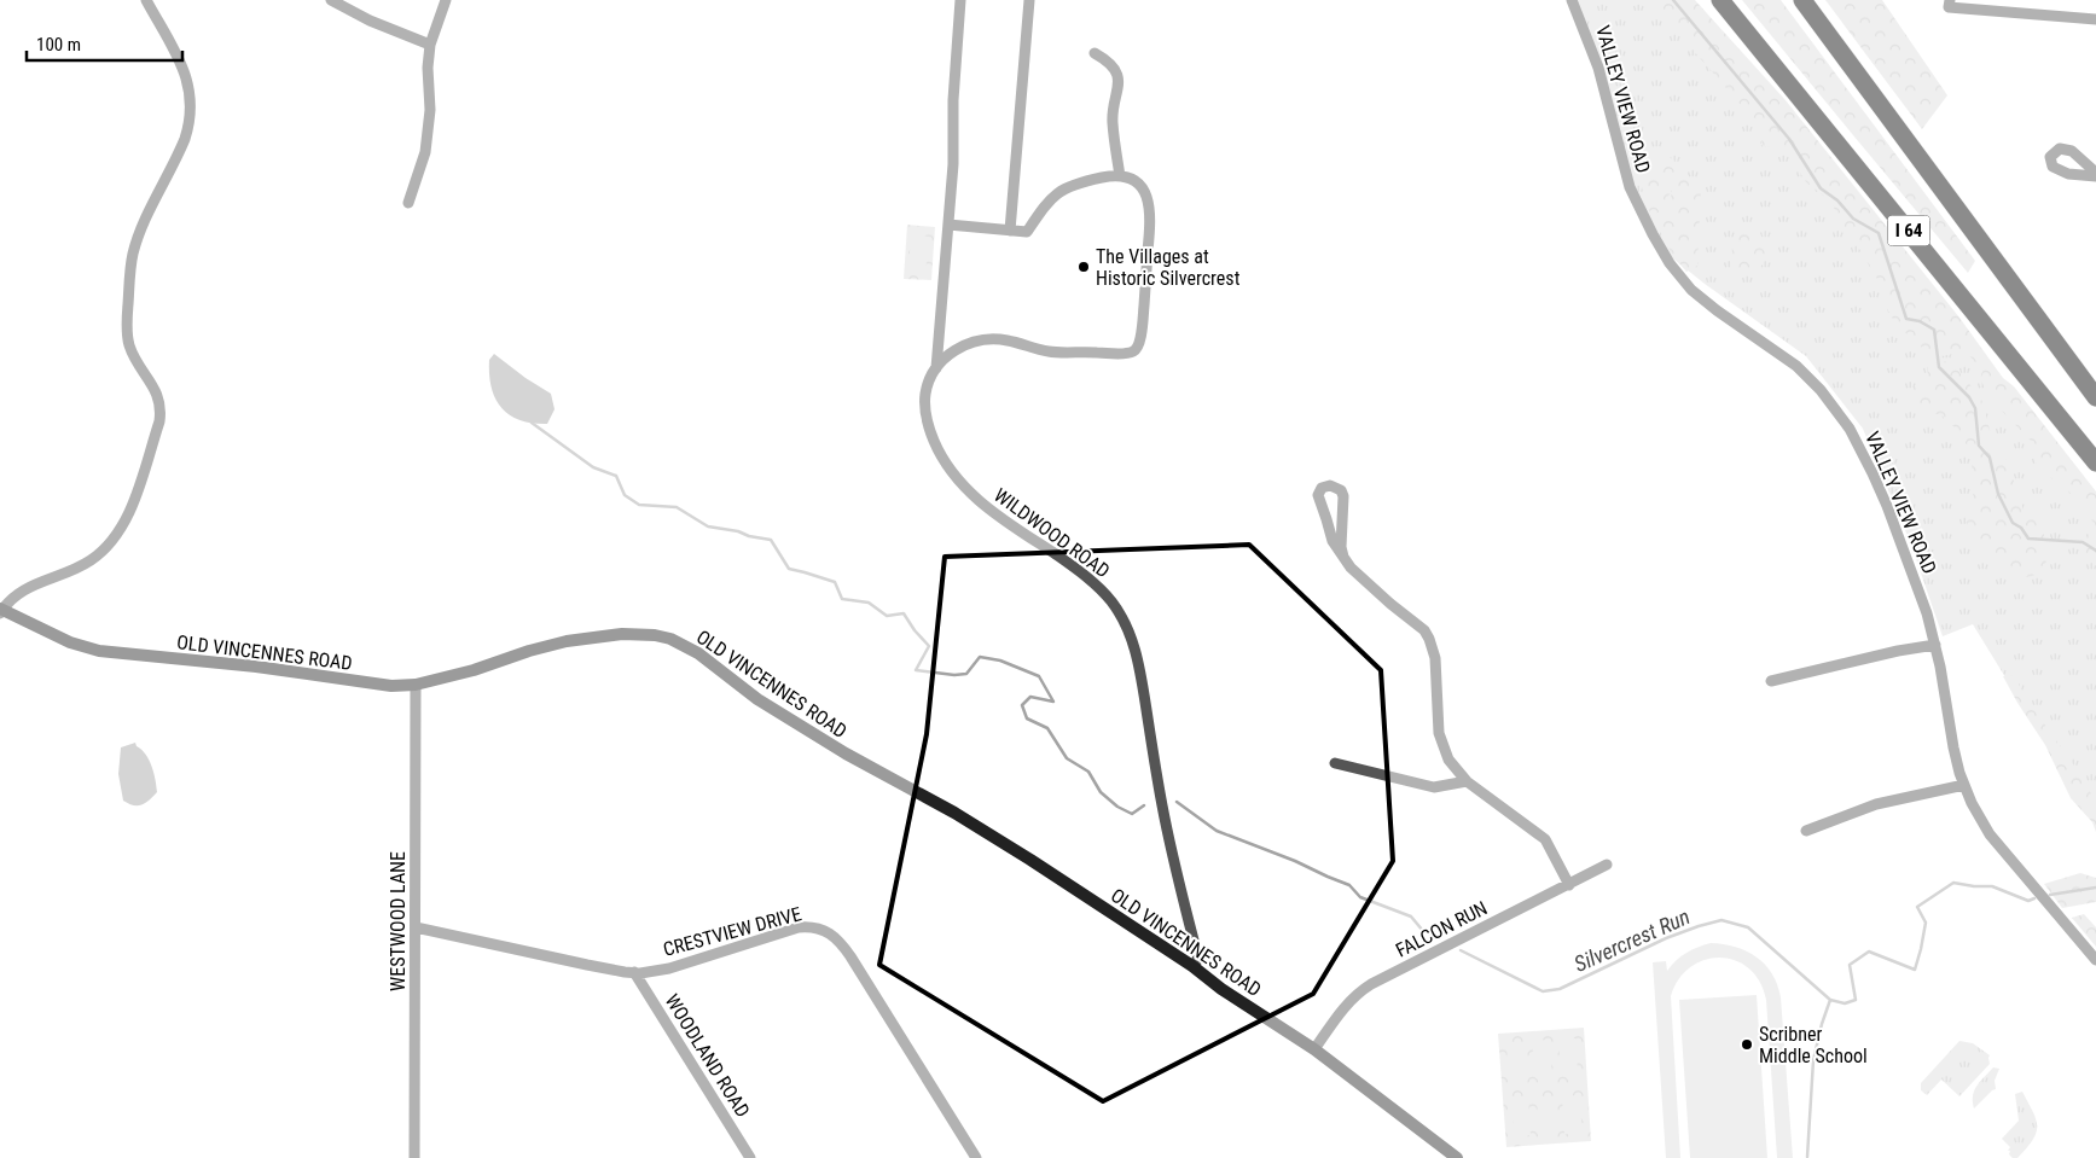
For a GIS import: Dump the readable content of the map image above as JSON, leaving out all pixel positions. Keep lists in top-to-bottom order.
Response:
{
  "streets": {
    "highway": ["I 64"],
    "street": [
      "VALLEY VIEW ROAD",
      "WILDWOOD ROAD",
      "OLD VINCENNES ROAD",
      "WESTWOOD LANE",
      "FALCON RUN",
      "CRESTVIEW DRIVE",
      "WOODLAND ROAD"
    ]
  },
  "crossings": [
    ["WILDWOOD ROAD", "OLD VINCENNES ROAD"],
    ["OLD VINCENNES ROAD", "WESTWOOD LANE"],
    ["OLD VINCENNES ROAD", "FALCON RUN"],
    ["WESTWOOD LANE", "CRESTVIEW DRIVE"],
    ["CRESTVIEW DRIVE", "WOODLAND ROAD"]
  ],
  "water": ["Silvercrest Run"],
  "places": ["The Villages at Historic Silvercrest", "Scribner Middle School"],
  "scale_bar": "100 m"
}
